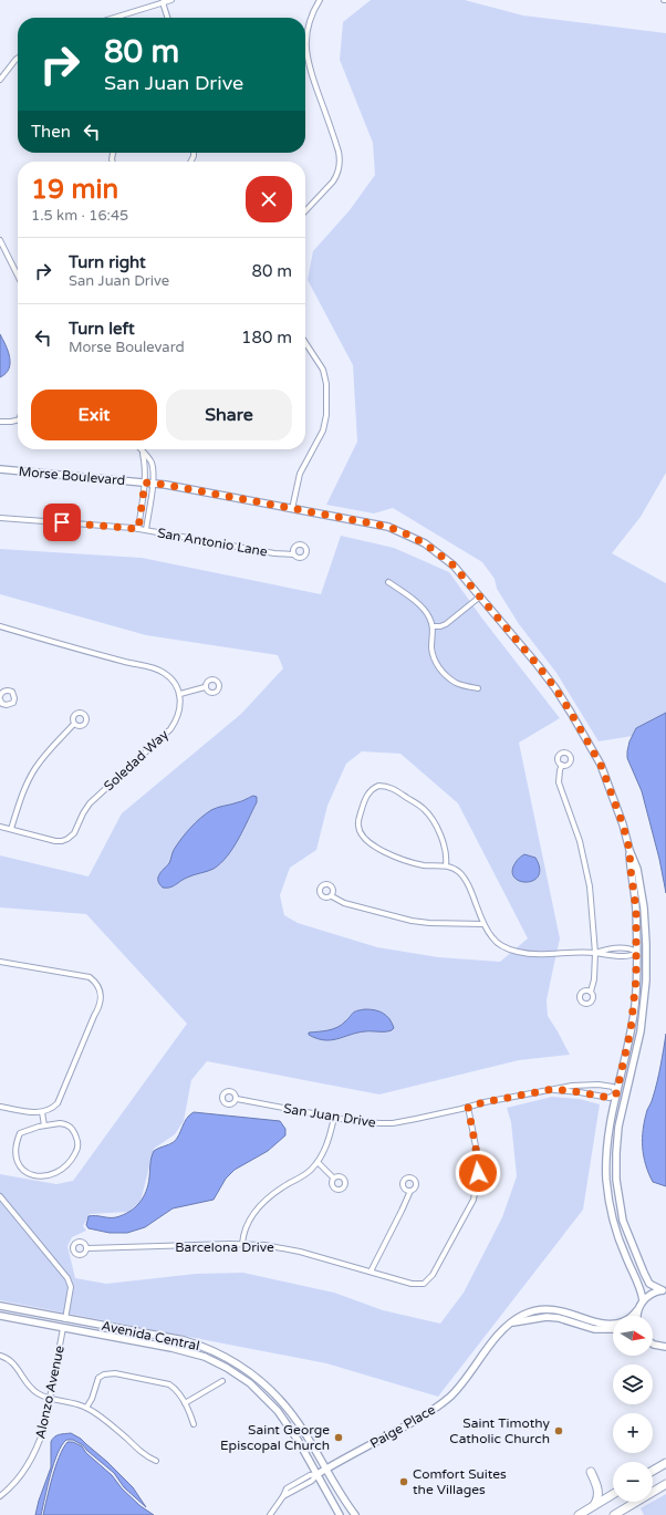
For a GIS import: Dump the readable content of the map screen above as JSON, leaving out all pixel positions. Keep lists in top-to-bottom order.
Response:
{
  "streets": {
    "street": [
      "Morse Boulevard",
      "San Antonio Lane",
      "Soledad Way",
      "San Juan Drive",
      "Barcelona Drive",
      "Avenida Central",
      "Alonzo Avenue",
      "Paige Place"
    ]
  },
  "crossings": [
    ["Morse Boulevard", "San Juan Drive"],
    ["San Juan Drive", "Barcelona Drive"],
    ["Avenida Central", "Alonzo Avenue"],
    ["Avenida Central", "Paige Place"]
  ],
  "places": ["Saint Timothy Catholic Church", "Saint George Episcopal Church", "Comfort Suites the Villages"],
  "north": "right",
  "page": {
    "turn": ["80 m", "San Juan Drive"],
    "then": "Then",
    "heading": ["19 min", "1.5 km · 16:45"],
    "list": [
      {
        "name": "Turn right",
        "note": "San Juan Drive",
        "value": "80 m"
      },
      {
        "name": "Turn left",
        "note": "Morse Boulevard",
        "value": "180 m"
      }
    ],
    "buttons": ["Exit", "Share"],
    "map_buttons": ["+", "−"]
  }
}
